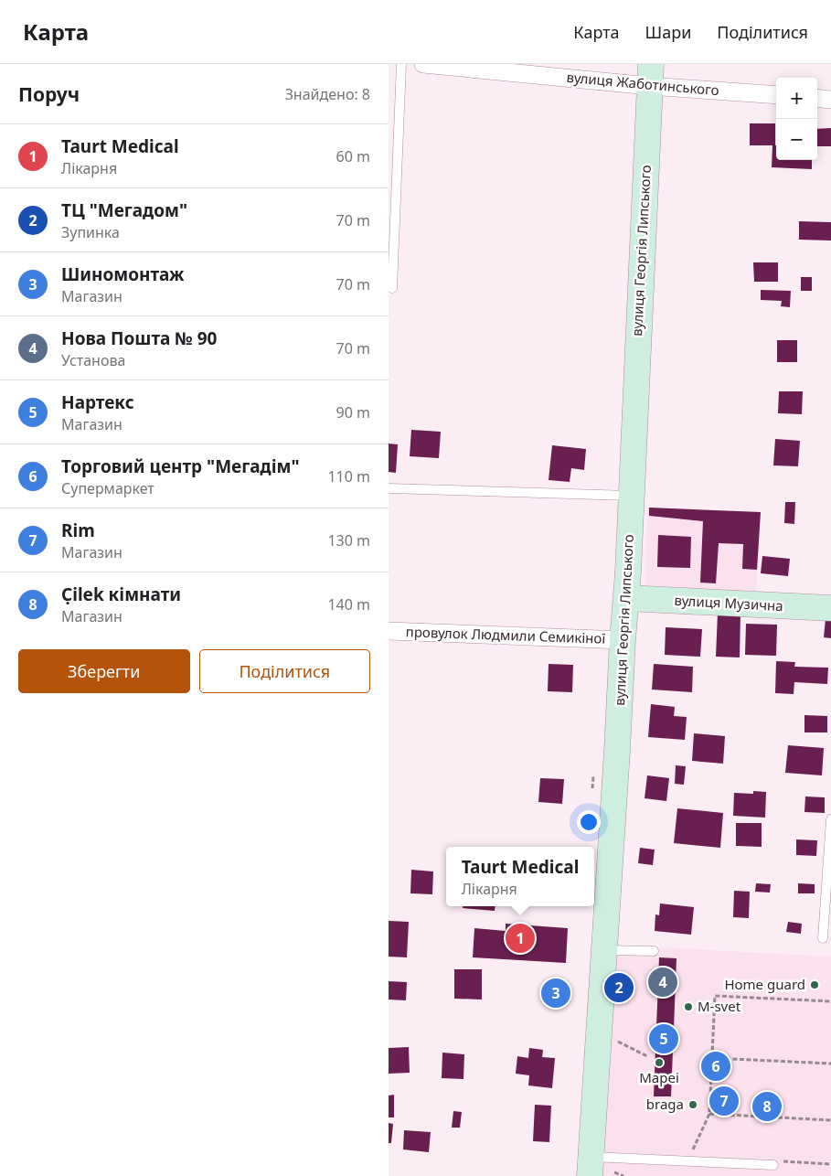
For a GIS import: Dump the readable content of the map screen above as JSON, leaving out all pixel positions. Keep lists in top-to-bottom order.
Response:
{
  "streets": {
    "street": [
      "вулиця Жаботинського",
      "вулиця Георгія Липського",
      "вулиця Музична",
      "провулок Людмили Семикіної"
    ]
  },
  "crossings": [
    ["вулиця Жаботинського", "вулиця Георгія Липського"],
    ["вулиця Георгія Липського", "вулиця Музична"],
    ["вулиця Георгія Липського", "провулок Людмили Семикіної"]
  ],
  "places": [
    "Home guard",
    "M-svet",
    "Mapei",
    "braga"
  ],
  "page": {
    "header": "Карта",
    "nav": ["Карта", "Шари", "Поділитися"],
    "heading": ["Поруч", "Знайдено: 8"],
    "map_buttons": ["+", "−"],
    "list": [
      {
        "mark": "1",
        "name": "Taurt Medical",
        "note": "Лікарня",
        "value": "60 m"
      },
      {
        "mark": "2",
        "name": "ТЦ \"Мегадом\"",
        "note": "Зупинка",
        "value": "70 m"
      },
      {
        "mark": "3",
        "name": "Шиномонтаж",
        "note": "Магазин",
        "value": "70 m"
      },
      {
        "mark": "4",
        "name": "Нова Пошта № 90",
        "note": "Установа",
        "value": "70 m"
      },
      {
        "mark": "5",
        "name": "Нартекс",
        "note": "Магазин",
        "value": "90 m"
      },
      {
        "mark": "6",
        "name": "Торговий центр \"Мегадім\"",
        "note": "Супермаркет",
        "value": "110 m"
      },
      {
        "mark": "7",
        "name": "Rim",
        "note": "Магазин",
        "value": "130 m"
      },
      {
        "mark": "8",
        "name": "C̣ilek кімнати",
        "note": "Магазин",
        "value": "140 m"
      }
    ],
    "buttons": ["Зберегти", "Поділитися"],
    "popup": ["Taurt Medical", "Лікарня"],
    "pins": [
      "1",
      "4",
      "2",
      "3",
      "5",
      "6",
      "7",
      "8"
    ]
  }
}
